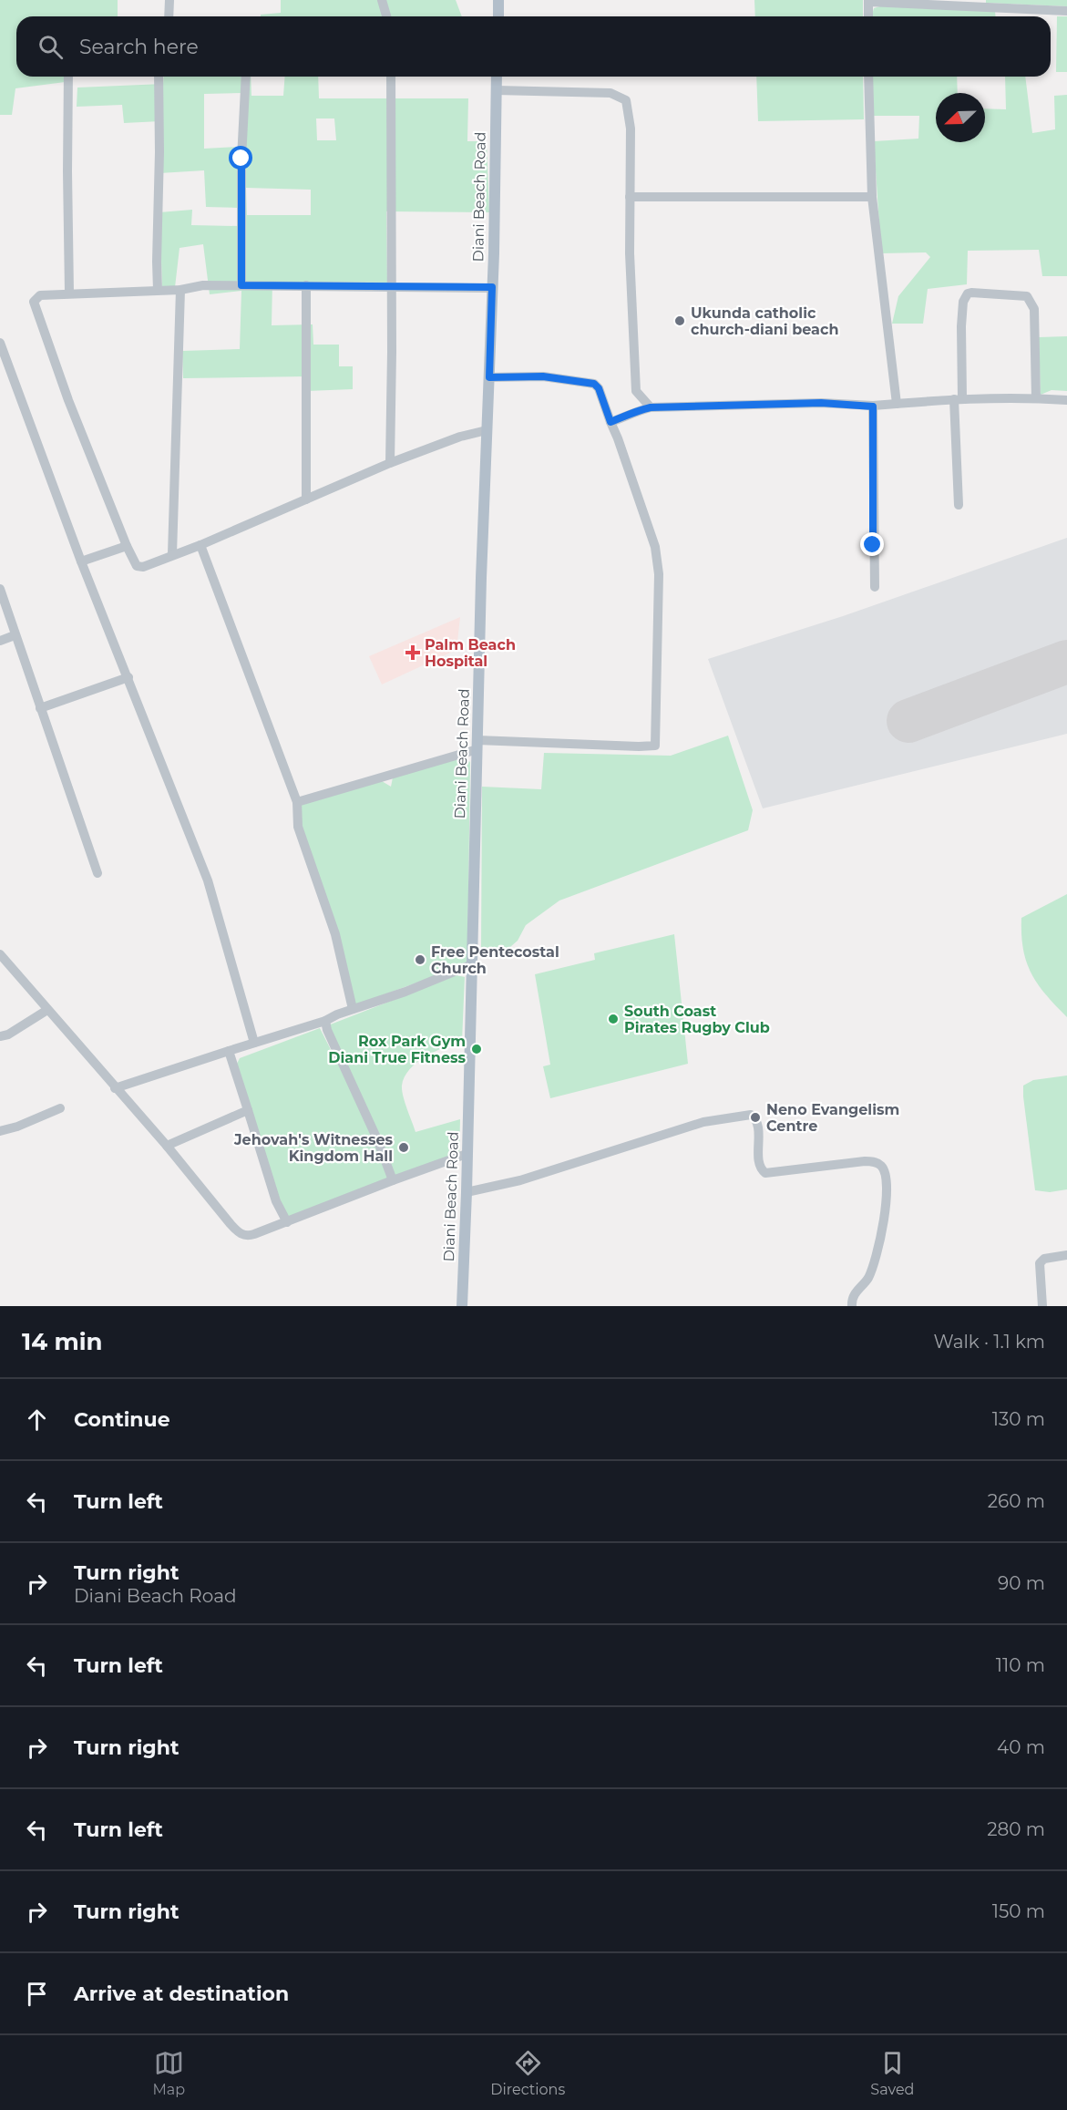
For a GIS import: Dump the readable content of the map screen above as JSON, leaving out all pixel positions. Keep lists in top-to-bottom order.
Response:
{
  "streets": {
    "main road": ["Diani Beach Road"]
  },
  "places": {
    "other": [
      "Ukunda catholic church-diani beach",
      "Free Pentecostal Church",
      "South Coast Pirates Rugby Club",
      "Rox Park Gym Diani True Fitness",
      "Neno Evangelism Centre",
      "Jehovah's Witnesses Kingdom Hall"
    ],
    "health": ["Palm Beach Hospital"]
  },
  "north": "bottom left",
  "page": {
    "search": "Search here",
    "heading": ["14 min", "Walk · 1.1 km"],
    "list": [
      ["Continue", "130 m"],
      ["Turn left", "260 m"],
      ["Turn right", "Diani Beach Road", "90 m"],
      ["Turn left", "110 m"],
      ["Turn right", "40 m"],
      ["Turn left", "280 m"],
      ["Turn right", "150 m"],
      "Arrive at destination"
    ],
    "nav": ["Map", "Directions", "Saved"]
  }
}
